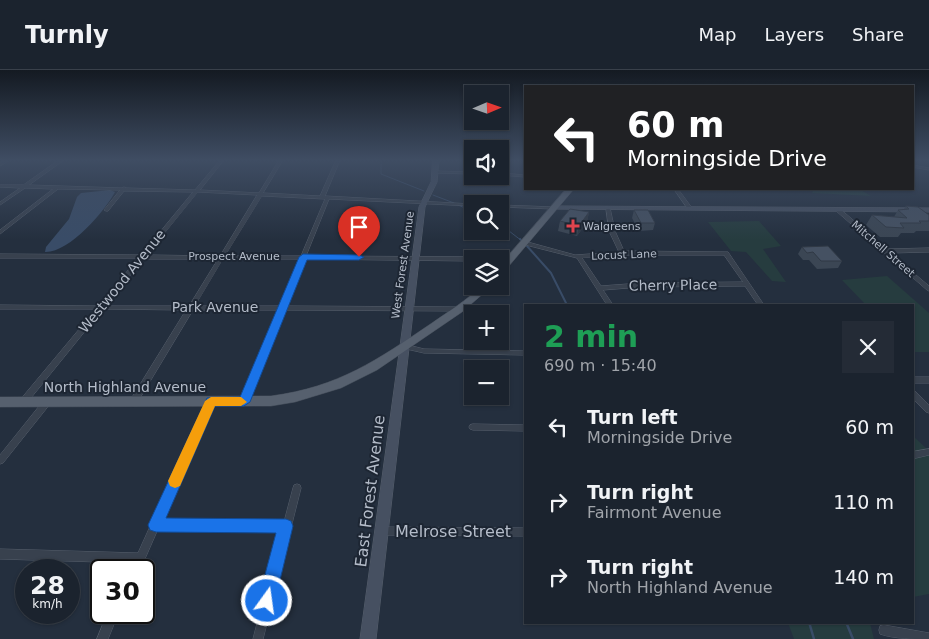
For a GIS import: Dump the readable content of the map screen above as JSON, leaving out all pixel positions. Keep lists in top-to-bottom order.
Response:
{
  "streets": {
    "main road": ["West Forest Avenue", "North Highland Avenue", "East Forest Avenue"],
    "street": [
      "Mitchell Street",
      "Locust Lane",
      "Prospect Avenue",
      "Westwood Avenue",
      "Cherry Place",
      "Park Avenue",
      "Melrose Street"
    ]
  },
  "crossings": [
    ["Locust Lane", "Cherry Place"],
    ["Prospect Avenue", "West Forest Avenue"],
    ["Prospect Avenue", "Westwood Avenue"],
    ["West Forest Avenue", "Park Avenue"],
    ["West Forest Avenue", "North Highland Avenue"],
    ["West Forest Avenue", "East Forest Avenue"],
    ["Westwood Avenue", "Park Avenue"],
    ["Westwood Avenue", "North Highland Avenue"],
    ["Park Avenue", "North Highland Avenue"],
    ["North Highland Avenue", "East Forest Avenue"],
    ["East Forest Avenue", "Melrose Street"]
  ],
  "places": {
    "health": ["Walgreens"]
  },
  "north": "right",
  "page": {
    "header": "Turnly",
    "nav": ["Map", "Layers", "Share"],
    "map_buttons": ["+", "−"],
    "turn": ["60 m", "Morningside Drive"],
    "heading": ["2 min", "690 m · 15:40"],
    "list": [
      {
        "name": "Turn left",
        "note": "Morningside Drive",
        "value": "60 m"
      },
      {
        "name": "Turn right",
        "note": "Fairmont Avenue",
        "value": "110 m"
      },
      {
        "name": "Turn right",
        "note": "North Highland Avenue",
        "value": "140 m"
      }
    ],
    "speed": "28 km/h",
    "limit": "30"
  }
}
